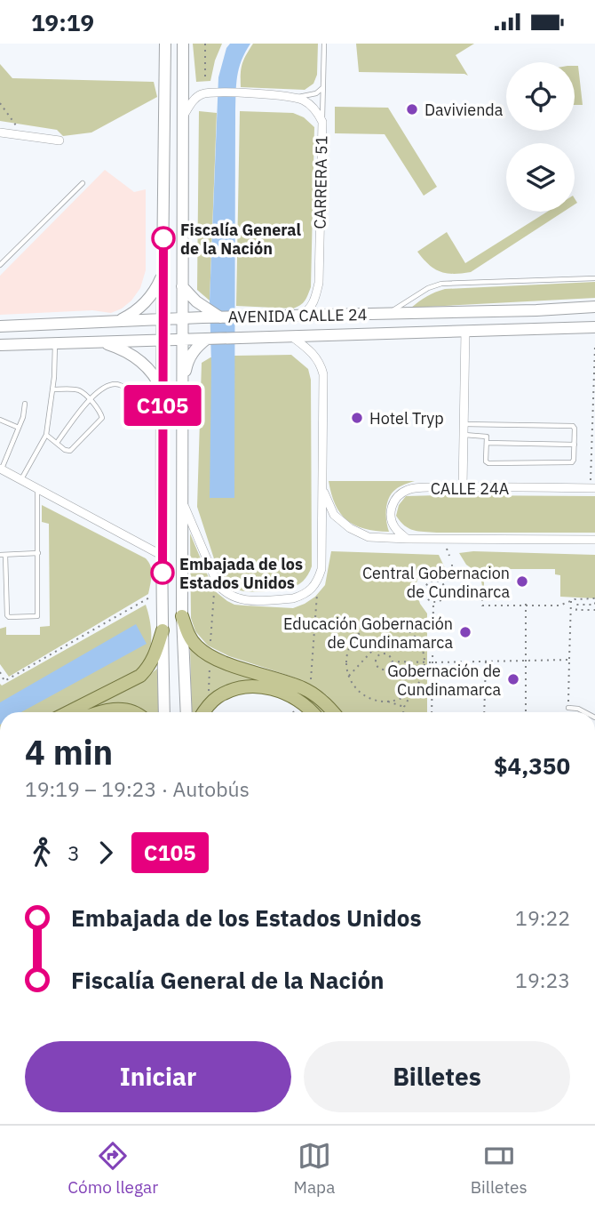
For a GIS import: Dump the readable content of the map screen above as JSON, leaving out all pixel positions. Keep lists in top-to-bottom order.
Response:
{
  "streets": {
    "main road": ["AVENIDA CALLE 24"],
    "street": ["CARRERA 51", "CALLE 24A"]
  },
  "crossings": [
    ["CARRERA 51", "AVENIDA CALLE 24"]
  ],
  "places": [
    "Davivienda",
    "Fiscalía General de la Nación",
    "Hotel Tryp",
    "Embajada de los Estados Unidos",
    "Central Gobernacion de Cundinarca",
    "Educación Gobernación de Cundinamarca",
    "Gobernación de Cundinamarca"
  ],
  "lines": ["bus line C105"],
  "page": {
    "status": "19:19",
    "on_map": "C105",
    "heading": ["4 min", "19:19 – 19:23 · Autobús", "$4,350"],
    "legs": ["3", "C105"],
    "list": [
      {
        "name": "Embajada de los Estados Unidos",
        "value": "19:22"
      },
      {
        "name": "Fiscalía General de la Nación",
        "value": "19:23"
      }
    ],
    "buttons": ["Iniciar", "Billetes"],
    "tabs": ["Cómo llegar", "Mapa", "Billetes"]
  }
}
